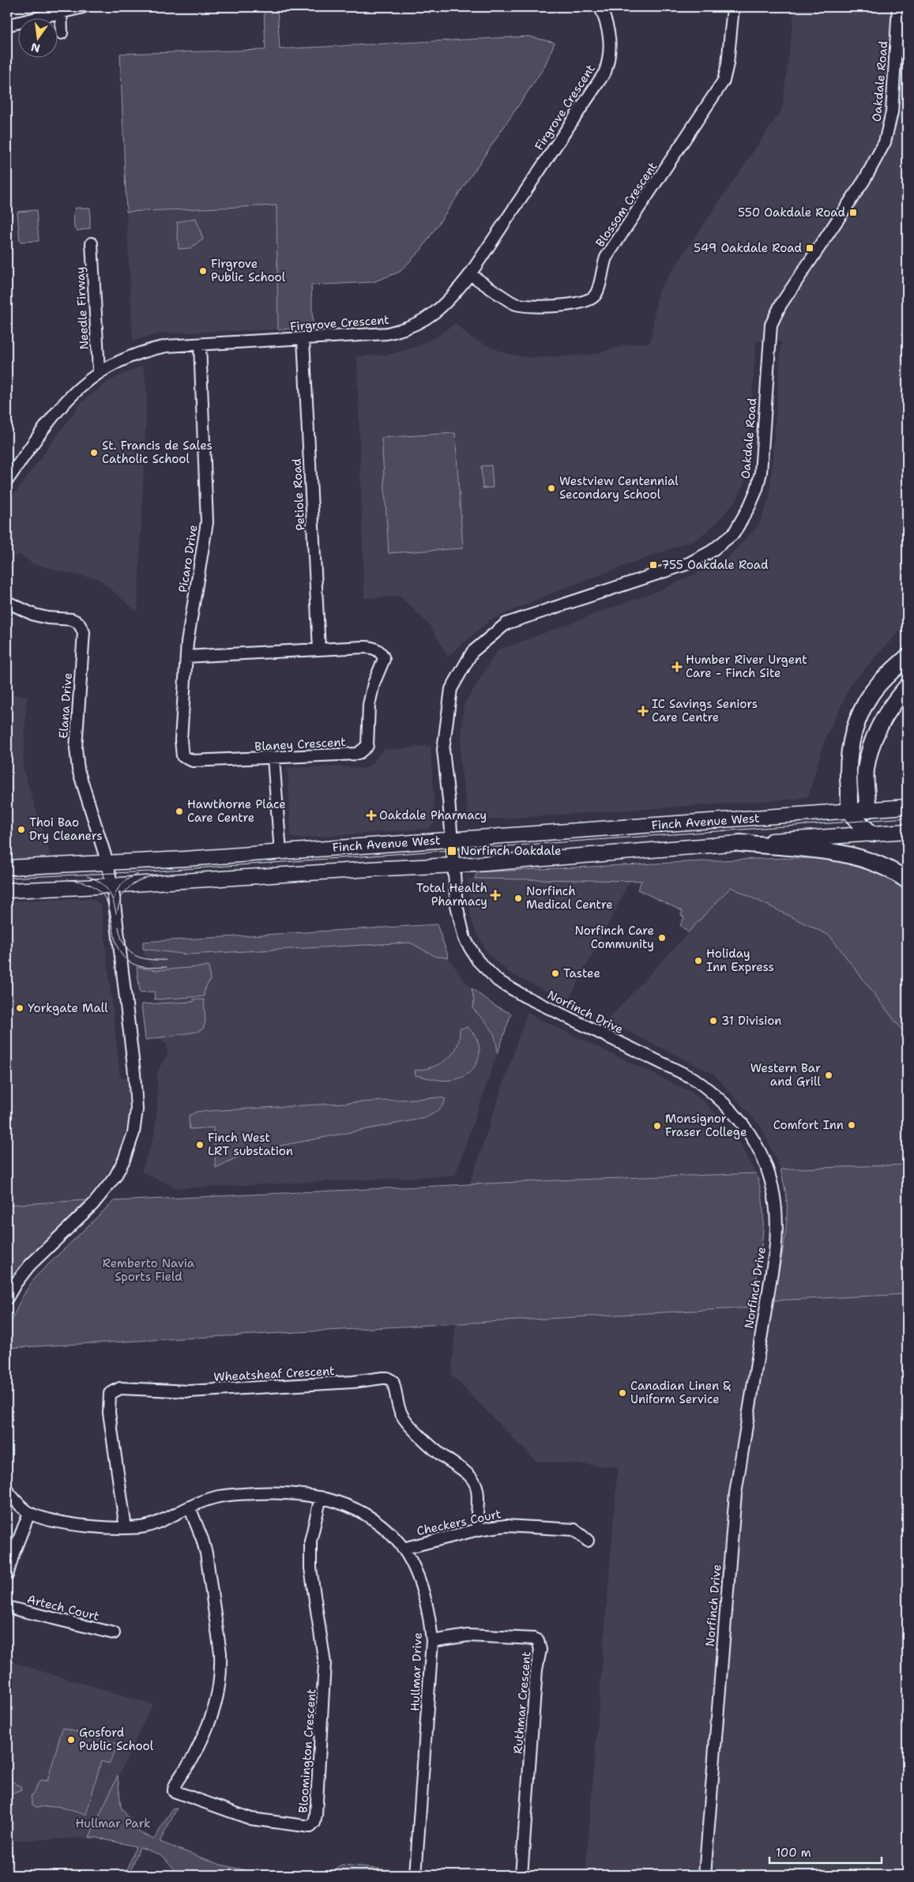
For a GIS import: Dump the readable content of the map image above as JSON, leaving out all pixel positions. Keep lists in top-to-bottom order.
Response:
{
  "streets": {
    "main road": ["Finch Avenue West"],
    "street": [
      "Oakdale Road",
      "Firgrove Crescent",
      "Blossom Crescent",
      "Needle Firway",
      "Petiole Road",
      "Picaro Drive",
      "Elana Drive",
      "Blaney Crescent",
      "Norfinch Drive",
      "Wheatsheaf Crescent",
      "Checkers Court",
      "Artech Court",
      "Hullmar Drive",
      "Ruthmar Crescent",
      "Bloomington Crescent"
    ]
  },
  "crossings": [
    ["Oakdale Road", "Finch Avenue West"],
    ["Oakdale Road", "Norfinch Drive"],
    ["Firgrove Crescent", "Blossom Crescent"],
    ["Firgrove Crescent", "Needle Firway"],
    ["Firgrove Crescent", "Petiole Road"],
    ["Firgrove Crescent", "Picaro Drive"],
    ["Petiole Road", "Blaney Crescent"],
    ["Picaro Drive", "Blaney Crescent"],
    ["Elana Drive", "Finch Avenue West"],
    ["Finch Avenue West", "Norfinch Drive"],
    ["Wheatsheaf Crescent", "Checkers Court"],
    ["Wheatsheaf Crescent", "Hullmar Drive"],
    ["Checkers Court", "Hullmar Drive"],
    ["Hullmar Drive", "Ruthmar Crescent"],
    ["Hullmar Drive", "Bloomington Crescent"]
  ],
  "parks": ["Remberto Navia Sports Field", "Hullmar Park"],
  "places": {
    "transit": [
      "550 Oakdale Road",
      "549 Oakdale Road",
      "755 Oakdale Road",
      "Norfinch Oakdale"
    ],
    "other": [
      "Firgrove Public School",
      "St. Francis de Sales Catholic School",
      "Westview Centennial Secondary School",
      "Hawthorne Place Care Centre",
      "Thoi Bao Dry Cleaners",
      "Norfinch Medical Centre",
      "Norfinch Care Community",
      "Holiday Inn Express",
      "Tastee",
      "Yorkgate Mall",
      "31 Division",
      "Western Bar and Grill",
      "Comfort Inn",
      "Monsignor Fraser College",
      "Finch West LRT substation",
      "Canadian Linen & Uniform Service",
      "Gosford Public School"
    ],
    "health": [
      "Humber River Urgent Care - Finch Site",
      "IC Savings Seniors Care Centre",
      "Oakdale Pharmacy",
      "Total Health Pharmacy"
    ]
  },
  "scale_bar": "100 m",
  "north": "bottom"
}
